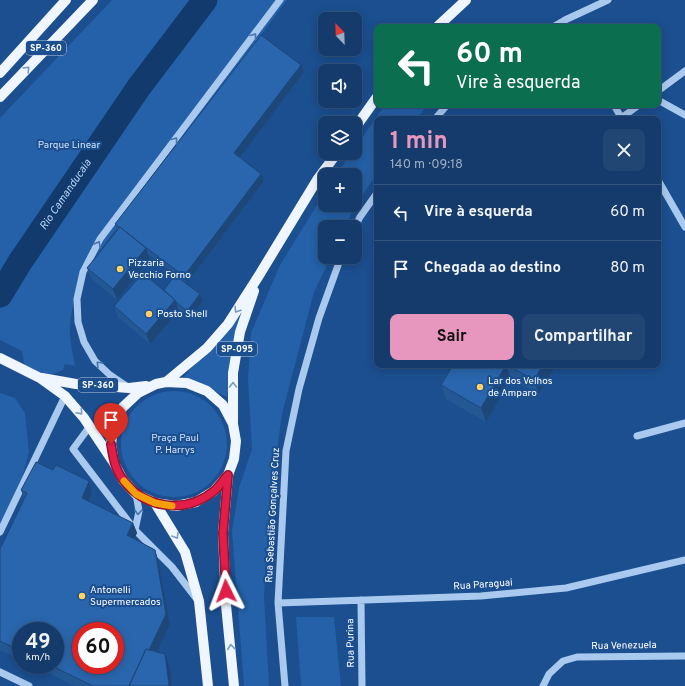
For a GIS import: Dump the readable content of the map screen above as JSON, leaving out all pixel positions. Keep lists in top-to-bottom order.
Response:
{
  "streets": {
    "main road": ["SP-360", "SP-095"],
    "street": [
      "Rua Sebastião Gonçalves Cruz",
      "Rua Paraguai",
      "Rua Purina",
      "Rua Venezuela"
    ]
  },
  "crossings": [
    ["SP-360", "SP-095"],
    ["Rua Sebastião Gonçalves Cruz", "Rua Paraguai"],
    ["Rua Paraguai", "Rua Purina"]
  ],
  "water": ["Rio Camanducaia"],
  "parks": ["Parque Linear", "Praça Paul P. Harrys"],
  "places": [
    "Pizzaria Vecchio Forno",
    "Posto Shell",
    "Lar dos Velhos de Amparo",
    "Antonelli Supermercados"
  ],
  "north": "top left",
  "page": {
    "map_buttons": ["+", "−"],
    "turn": ["60 m", "Vire à esquerda"],
    "heading": ["1 min", "140 m · 09:18"],
    "list": [
      {
        "name": "Vire à esquerda",
        "value": "60 m"
      },
      {
        "name": "Chegada ao destino",
        "value": "80 m"
      }
    ],
    "buttons": ["Sair", "Compartilhar"],
    "speed": "49 km/h",
    "limit": "60"
  }
}
